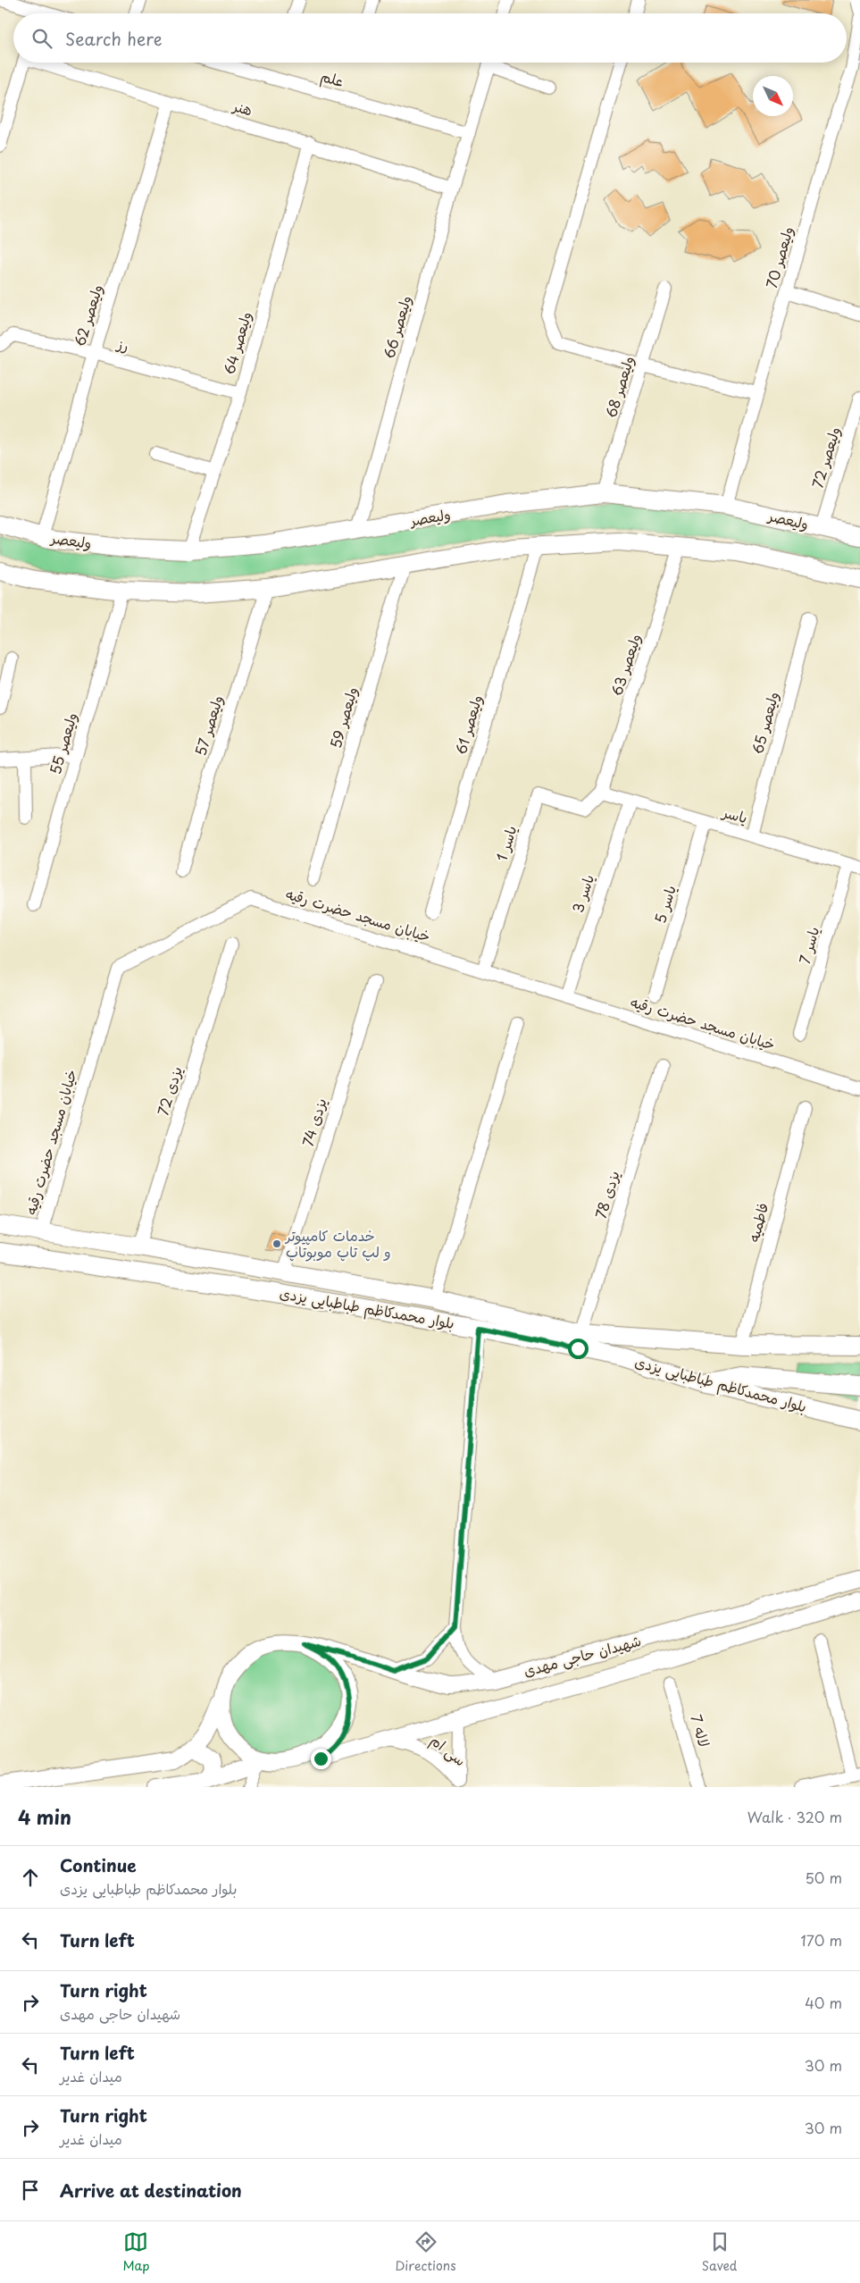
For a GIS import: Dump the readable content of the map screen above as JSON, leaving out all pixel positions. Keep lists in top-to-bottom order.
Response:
{
  "streets": {
    "main road": ["ولیعصر", "بلوار محمدکاظم طباطبایی یزدی"],
    "street": [
      "علم",
      "هنر",
      "ولیعصر 70",
      "ولیعصر 62",
      "ولیعصر 66",
      "ولیعصر 64",
      "رز",
      "ولیعصر 68",
      "ولیعصر 72",
      "ولیعصر 63",
      "ولیعصر 59",
      "ولیعصر 65",
      "ولیعصر 61",
      "ولیعصر 57",
      "ولیعصر 55",
      "یاسر",
      "یاسر 1",
      "یاسر 3",
      "یاسر 5",
      "خیابان مسجد حضرت رقیه",
      "یاسر 7",
      "یزدی 72",
      "یزدی 74",
      "یزدی 78",
      "فاطمیه",
      "شهیدان حاجی مهدی",
      "لاله 7",
      "سی ام"
    ]
  },
  "crossings": [
    ["علم", "ولیعصر 66"],
    ["هنر", "ولیعصر 62"],
    ["هنر", "ولیعصر 66"],
    ["هنر", "ولیعصر 64"],
    ["ولیعصر 70", "ولیعصر"],
    ["ولیعصر 62", "رز"],
    ["ولیعصر 62", "ولیعصر"],
    ["ولیعصر 66", "ولیعصر"],
    ["ولیعصر 64", "رز"],
    ["ولیعصر 64", "ولیعصر"],
    ["ولیعصر 68", "ولیعصر"],
    ["ولیعصر 72", "ولیعصر"],
    ["ولیعصر 63", "یاسر"],
    ["ولیعصر 63", "یاسر 1"],
    ["ولیعصر 65", "یاسر"],
    ["یاسر", "یاسر 1"],
    ["یاسر", "یاسر 3"],
    ["یاسر", "یاسر 5"],
    ["یاسر", "یاسر 7"],
    ["یاسر 1", "خیابان مسجد حضرت رقیه"],
    ["یاسر 3", "خیابان مسجد حضرت رقیه"],
    ["خیابان مسجد حضرت رقیه", "بلوار محمدکاظم طباطبایی یزدی"],
    ["یزدی 72", "بلوار محمدکاظم طباطبایی یزدی"],
    ["یزدی 74", "بلوار محمدکاظم طباطبایی یزدی"],
    ["یزدی 78", "بلوار محمدکاظم طباطبایی یزدی"],
    ["فاطمیه", "بلوار محمدکاظم طباطبایی یزدی"],
    ["شهیدان حاجی مهدی", "سی ام"]
  ],
  "places": ["خدمات کامپیوتر و لپ تاپ موبوتاپ"],
  "north": "bottom right",
  "page": {
    "search": "Search here",
    "heading": ["4 min", "Walk · 320 m"],
    "list": [
      ["Continue", "بلوار محمدکاظم طباطبایی یزدی", "50 m"],
      ["Turn left", "170 m"],
      ["Turn right", "شهیدان حاجی مهدی", "40 m"],
      ["Turn left", "میدان غدیر", "30 m"],
      ["Turn right", "میدان غدیر", "30 m"],
      "Arrive at destination"
    ],
    "nav": ["Map", "Directions", "Saved"]
  }
}
